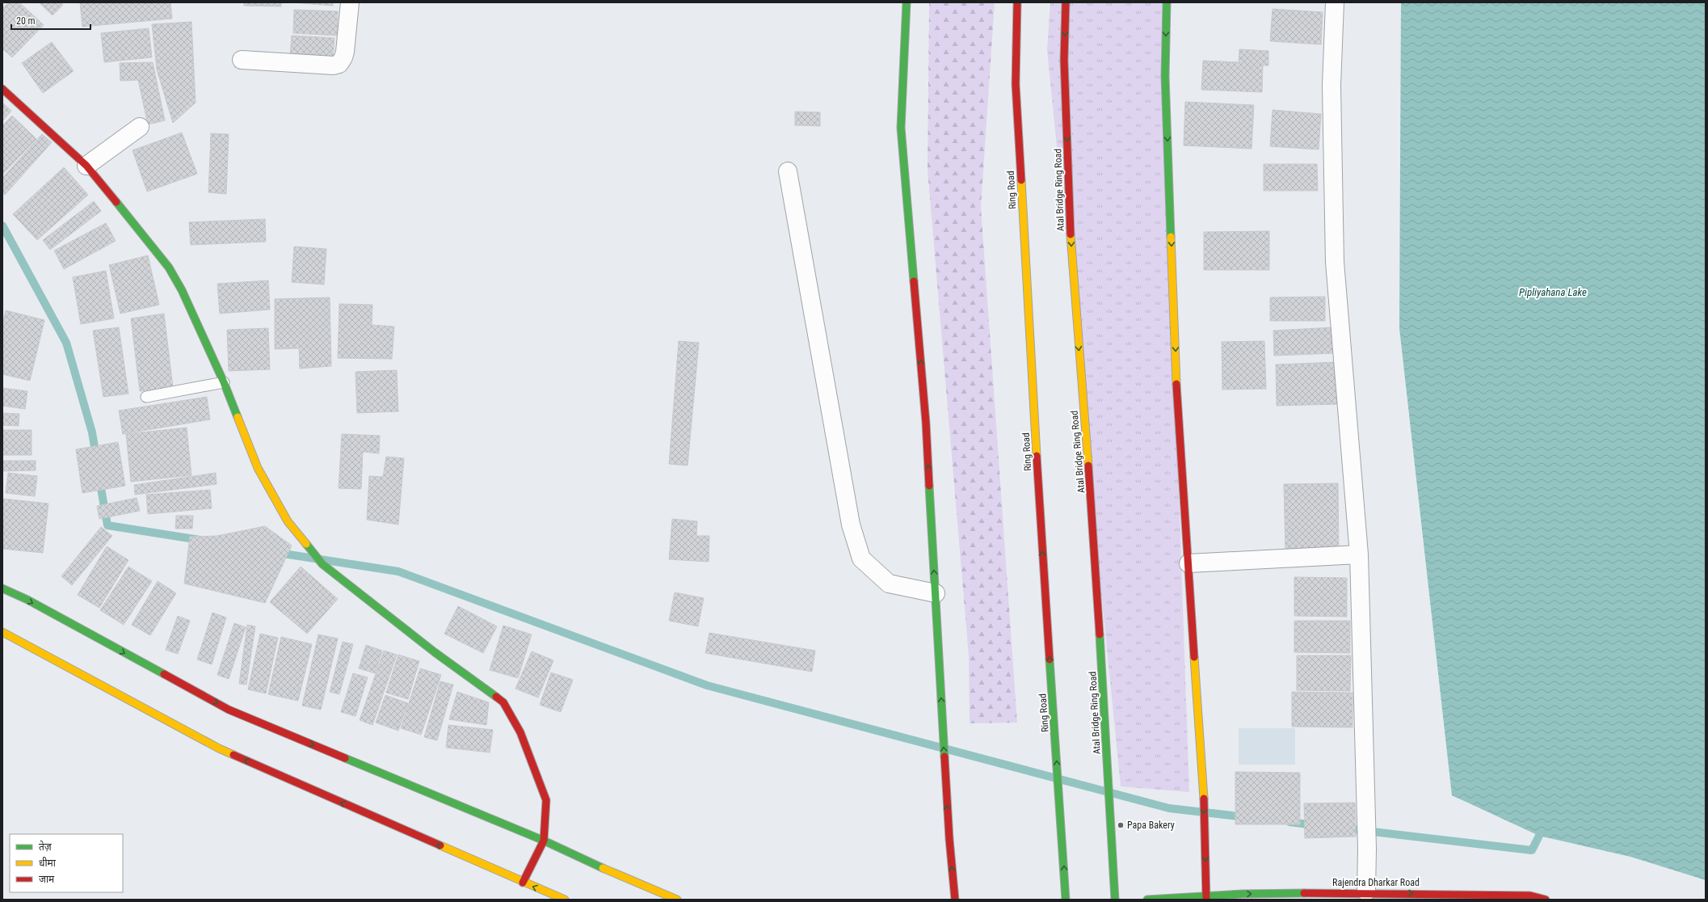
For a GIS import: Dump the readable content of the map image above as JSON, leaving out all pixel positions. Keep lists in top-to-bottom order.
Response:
{
  "streets": {
    "main road": ["Ring Road", "Atal Bridge Ring Road", "Rajendra Dharkar Road"]
  },
  "one_way": ["Ring Road", "Atal Bridge Ring Road", "Rajendra Dharkar Road"],
  "water": ["Pipliyahana Lake"],
  "places": ["Papa Bakery"],
  "legend": ["तेज़", "धीमा", "जाम"],
  "scale_bar": "20 m"
}
